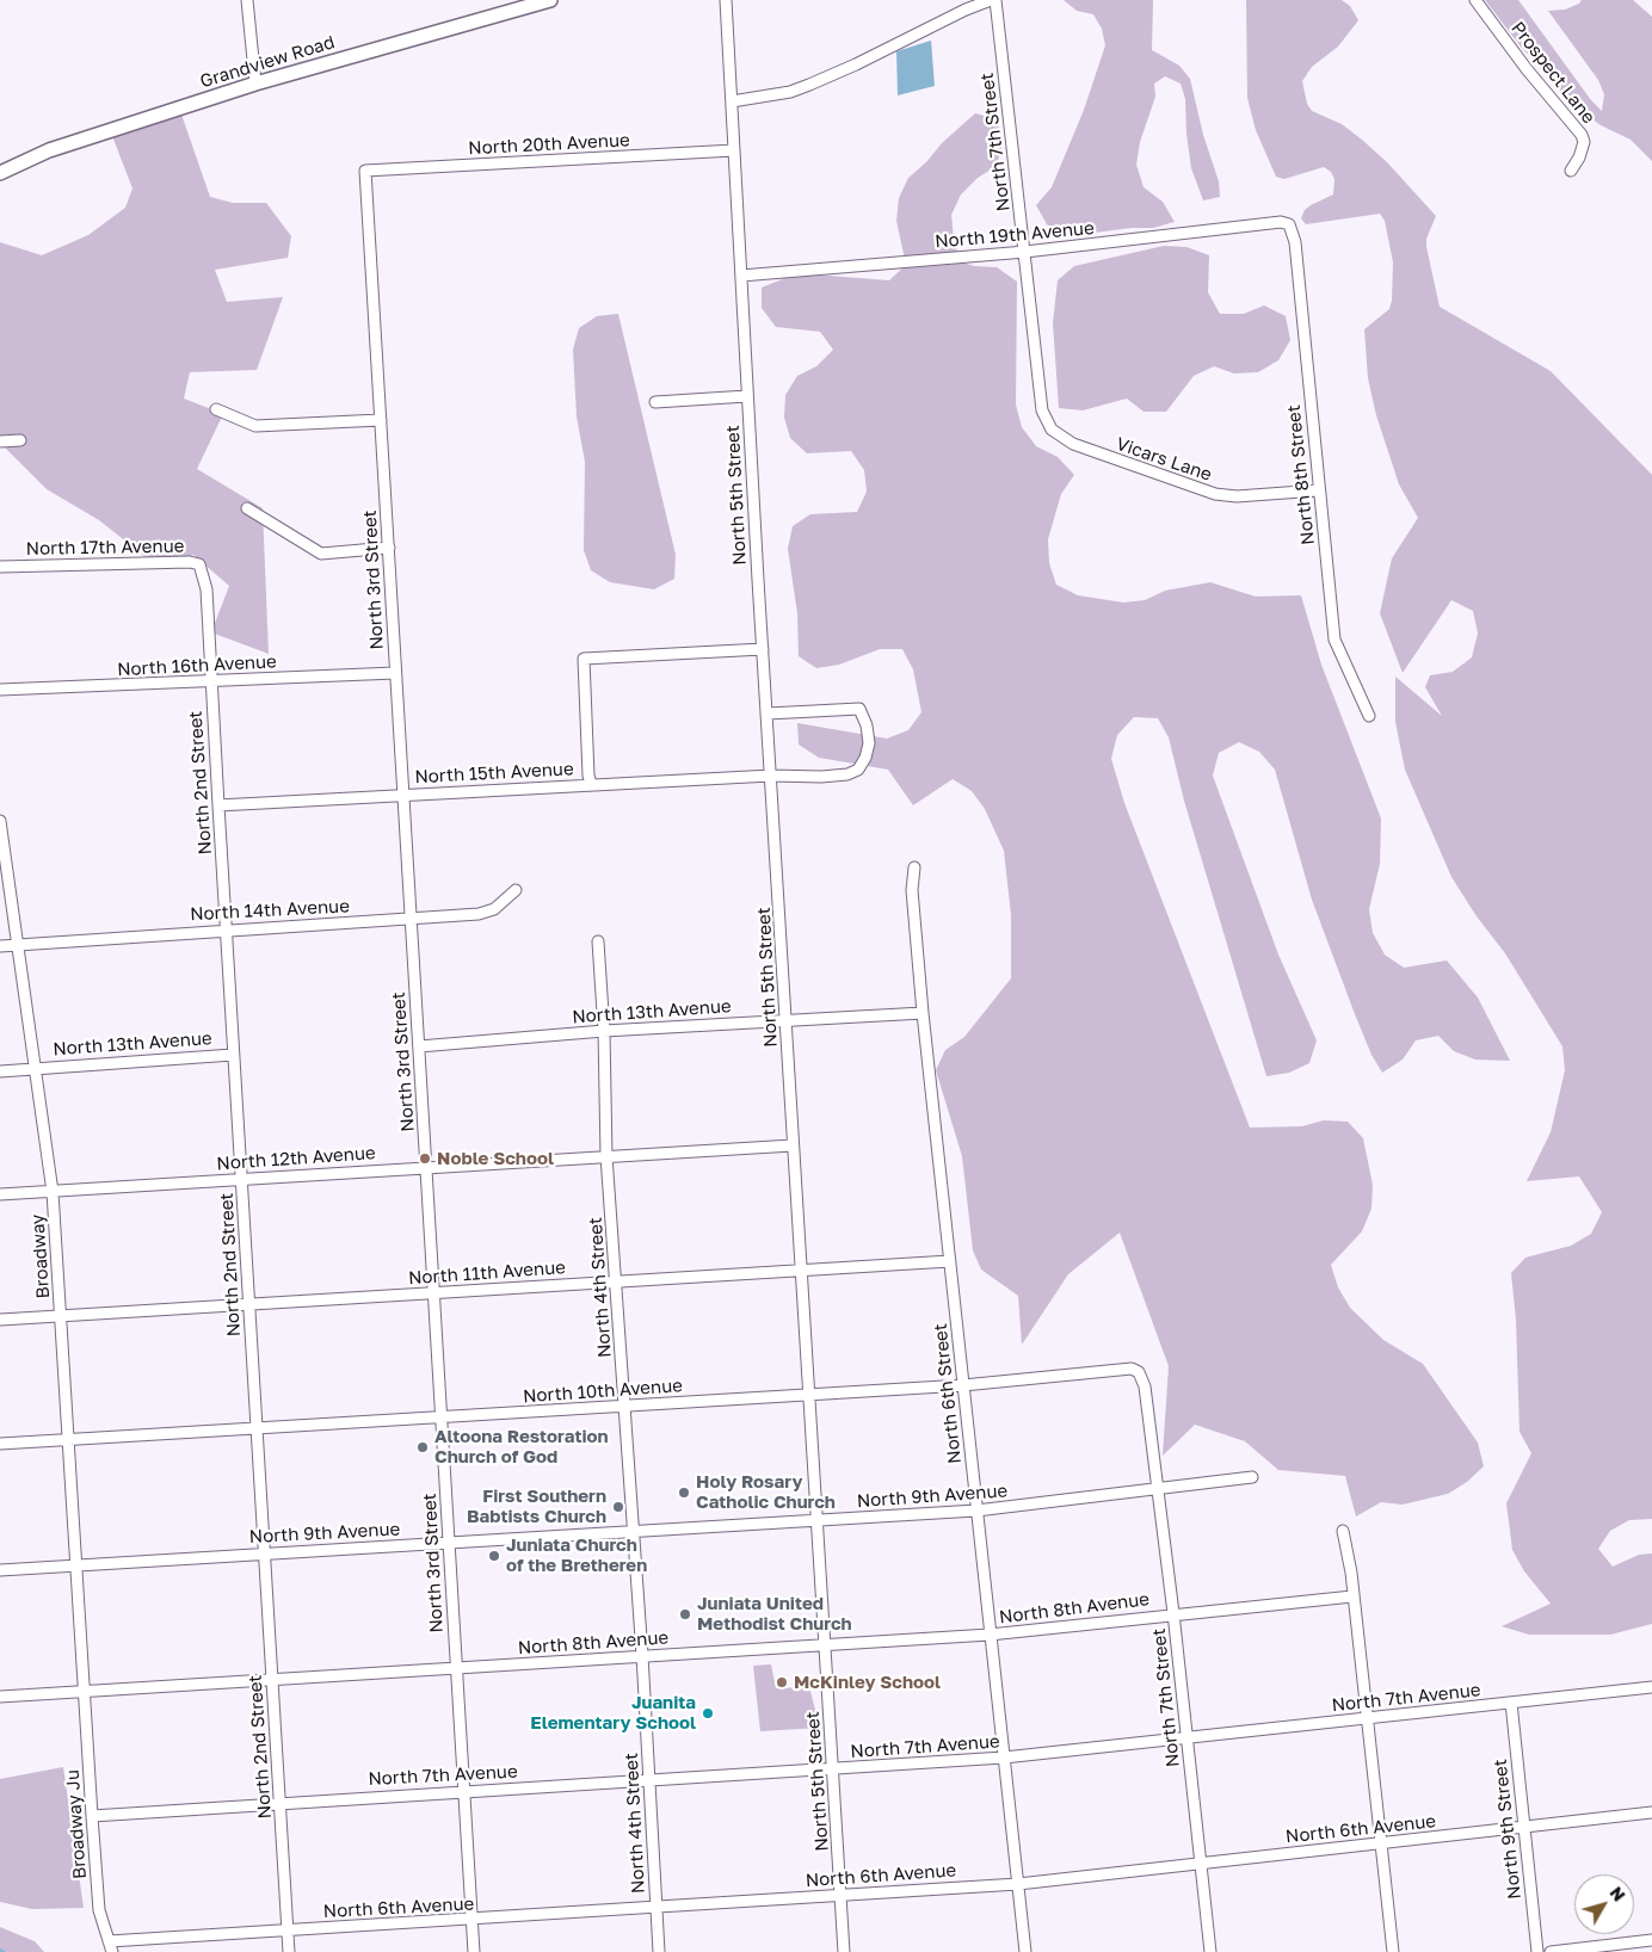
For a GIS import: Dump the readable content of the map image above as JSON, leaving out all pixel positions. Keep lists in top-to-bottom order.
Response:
{
  "streets": {
    "main road": ["Grandview Road"],
    "street": [
      "Prospect Lane",
      "North 7th Street",
      "North 20th Avenue",
      "North 19th Avenue",
      "Vicars Lane",
      "North 8th Street",
      "North 5th Street",
      "North 17th Avenue",
      "North 3rd Street",
      "North 16th Avenue",
      "North 15th Avenue",
      "North 2nd Street",
      "North 14th Avenue",
      "North 13th Avenue",
      "North 12th Avenue",
      "Broadway",
      "North 11th Avenue",
      "North 4th Street",
      "North 10th Avenue",
      "North 6th Street",
      "North 9th Avenue",
      "North 8th Avenue",
      "North 7th Avenue",
      "Broadway Ju",
      "North 6th Avenue",
      "North 9th Street"
    ]
  },
  "crossings": [
    ["North 7th Street", "North 19th Avenue"],
    ["North 7th Street", "Vicars Lane"],
    ["North 7th Street", "North 10th Avenue"],
    ["North 7th Street", "North 9th Avenue"],
    ["North 7th Street", "North 8th Avenue"],
    ["North 7th Street", "North 7th Avenue"],
    ["North 7th Street", "North 6th Avenue"],
    ["North 20th Avenue", "North 5th Street"],
    ["North 20th Avenue", "North 3rd Street"],
    ["North 19th Avenue", "North 8th Street"],
    ["North 19th Avenue", "North 5th Street"],
    ["Vicars Lane", "North 8th Street"],
    ["North 5th Street", "North 15th Avenue"],
    ["North 5th Street", "North 13th Avenue"],
    ["North 5th Street", "North 12th Avenue"],
    ["North 5th Street", "North 11th Avenue"],
    ["North 5th Street", "North 10th Avenue"],
    ["North 5th Street", "North 9th Avenue"],
    ["North 5th Street", "North 8th Avenue"],
    ["North 5th Street", "North 7th Avenue"],
    ["North 5th Street", "North 6th Avenue"],
    ["North 17th Avenue", "North 2nd Street"],
    ["North 3rd Street", "North 16th Avenue"],
    ["North 3rd Street", "North 15th Avenue"],
    ["North 3rd Street", "North 14th Avenue"],
    ["North 3rd Street", "North 13th Avenue"],
    ["North 3rd Street", "North 12th Avenue"],
    ["North 3rd Street", "North 11th Avenue"],
    ["North 3rd Street", "North 10th Avenue"],
    ["North 3rd Street", "North 9th Avenue"],
    ["North 3rd Street", "North 8th Avenue"],
    ["North 3rd Street", "North 7th Avenue"],
    ["North 3rd Street", "North 6th Avenue"],
    ["North 16th Avenue", "North 2nd Street"],
    ["North 15th Avenue", "North 2nd Street"],
    ["North 2nd Street", "North 14th Avenue"],
    ["North 2nd Street", "North 13th Avenue"],
    ["North 2nd Street", "North 12th Avenue"],
    ["North 2nd Street", "North 11th Avenue"],
    ["North 2nd Street", "North 10th Avenue"],
    ["North 2nd Street", "North 9th Avenue"],
    ["North 2nd Street", "North 8th Avenue"],
    ["North 2nd Street", "North 7th Avenue"],
    ["North 2nd Street", "North 6th Avenue"],
    ["North 14th Avenue", "Broadway"],
    ["North 13th Avenue", "Broadway"],
    ["North 13th Avenue", "North 4th Street"],
    ["North 13th Avenue", "North 6th Street"],
    ["North 12th Avenue", "Broadway"],
    ["North 12th Avenue", "North 4th Street"],
    ["Broadway", "North 11th Avenue"],
    ["Broadway", "North 10th Avenue"],
    ["Broadway", "North 9th Avenue"],
    ["Broadway", "North 8th Avenue"],
    ["Broadway", "Broadway Ju"],
    ["North 11th Avenue", "North 4th Street"],
    ["North 11th Avenue", "North 6th Street"],
    ["North 4th Street", "North 10th Avenue"],
    ["North 4th Street", "North 9th Avenue"],
    ["North 4th Street", "North 8th Avenue"],
    ["North 4th Street", "North 7th Avenue"],
    ["North 4th Street", "North 6th Avenue"],
    ["North 10th Avenue", "North 6th Street"],
    ["North 6th Street", "North 9th Avenue"],
    ["North 6th Street", "North 8th Avenue"],
    ["North 6th Street", "North 7th Avenue"],
    ["North 6th Street", "North 6th Avenue"],
    ["North 8th Avenue", "Broadway Ju"],
    ["North 7th Avenue", "Broadway Ju"],
    ["North 7th Avenue", "North 9th Street"],
    ["Broadway Ju", "North 6th Avenue"],
    ["North 6th Avenue", "North 9th Street"]
  ],
  "places": [
    "Noble School",
    "Altoona Restoration Church of God",
    "Holy Rosary Catholic Church",
    "First Southern Babtists Church",
    "Juniata Church of the Bretheren",
    "Juniata United Methodist Church",
    "McKinley School",
    "Juanita Elementary School"
  ],
  "north": "top right"
}
